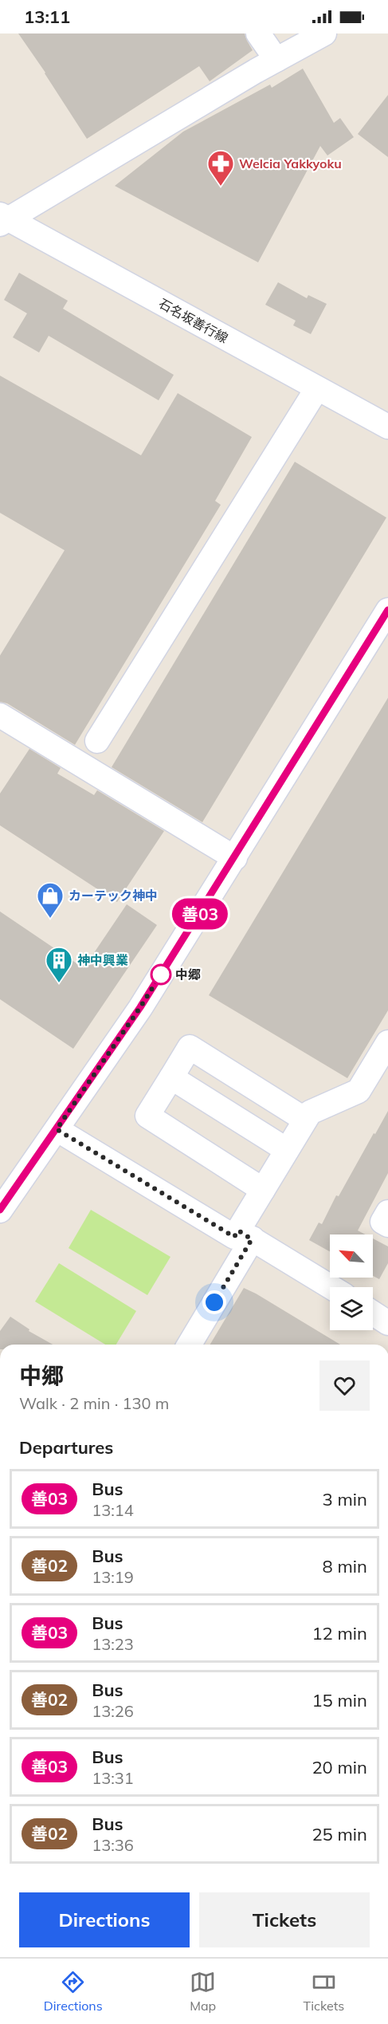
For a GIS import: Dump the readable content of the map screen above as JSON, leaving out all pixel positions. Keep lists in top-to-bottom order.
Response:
{
  "streets": {
    "street": ["石名坂善行線"]
  },
  "places": {
    "pharmacy": ["Welcia Yakkyoku"],
    "shop": ["カーテック神中"],
    "other": ["中郷"],
    "building": ["神中興業"]
  },
  "lines": ["bus line 善03"],
  "north": "top left",
  "page": {
    "status": "13:11",
    "on_map": "善03",
    "heading": [
      ["中郷", "Walk · 2 min · 130 m"],
      "Departures"
    ],
    "list": [
      {
        "mark": "善03",
        "name": "Bus",
        "note": "13:14",
        "value": "3 min"
      },
      {
        "mark": "善02",
        "name": "Bus",
        "note": "13:19",
        "value": "8 min"
      },
      {
        "mark": "善03",
        "name": "Bus",
        "note": "13:23",
        "value": "12 min"
      },
      {
        "mark": "善02",
        "name": "Bus",
        "note": "13:26",
        "value": "15 min"
      },
      {
        "mark": "善03",
        "name": "Bus",
        "note": "13:31",
        "value": "20 min"
      },
      {
        "mark": "善02",
        "name": "Bus",
        "note": "13:36",
        "value": "25 min"
      }
    ],
    "buttons": ["Directions", "Tickets"],
    "tabs": ["Directions", "Map", "Tickets"]
  }
}
